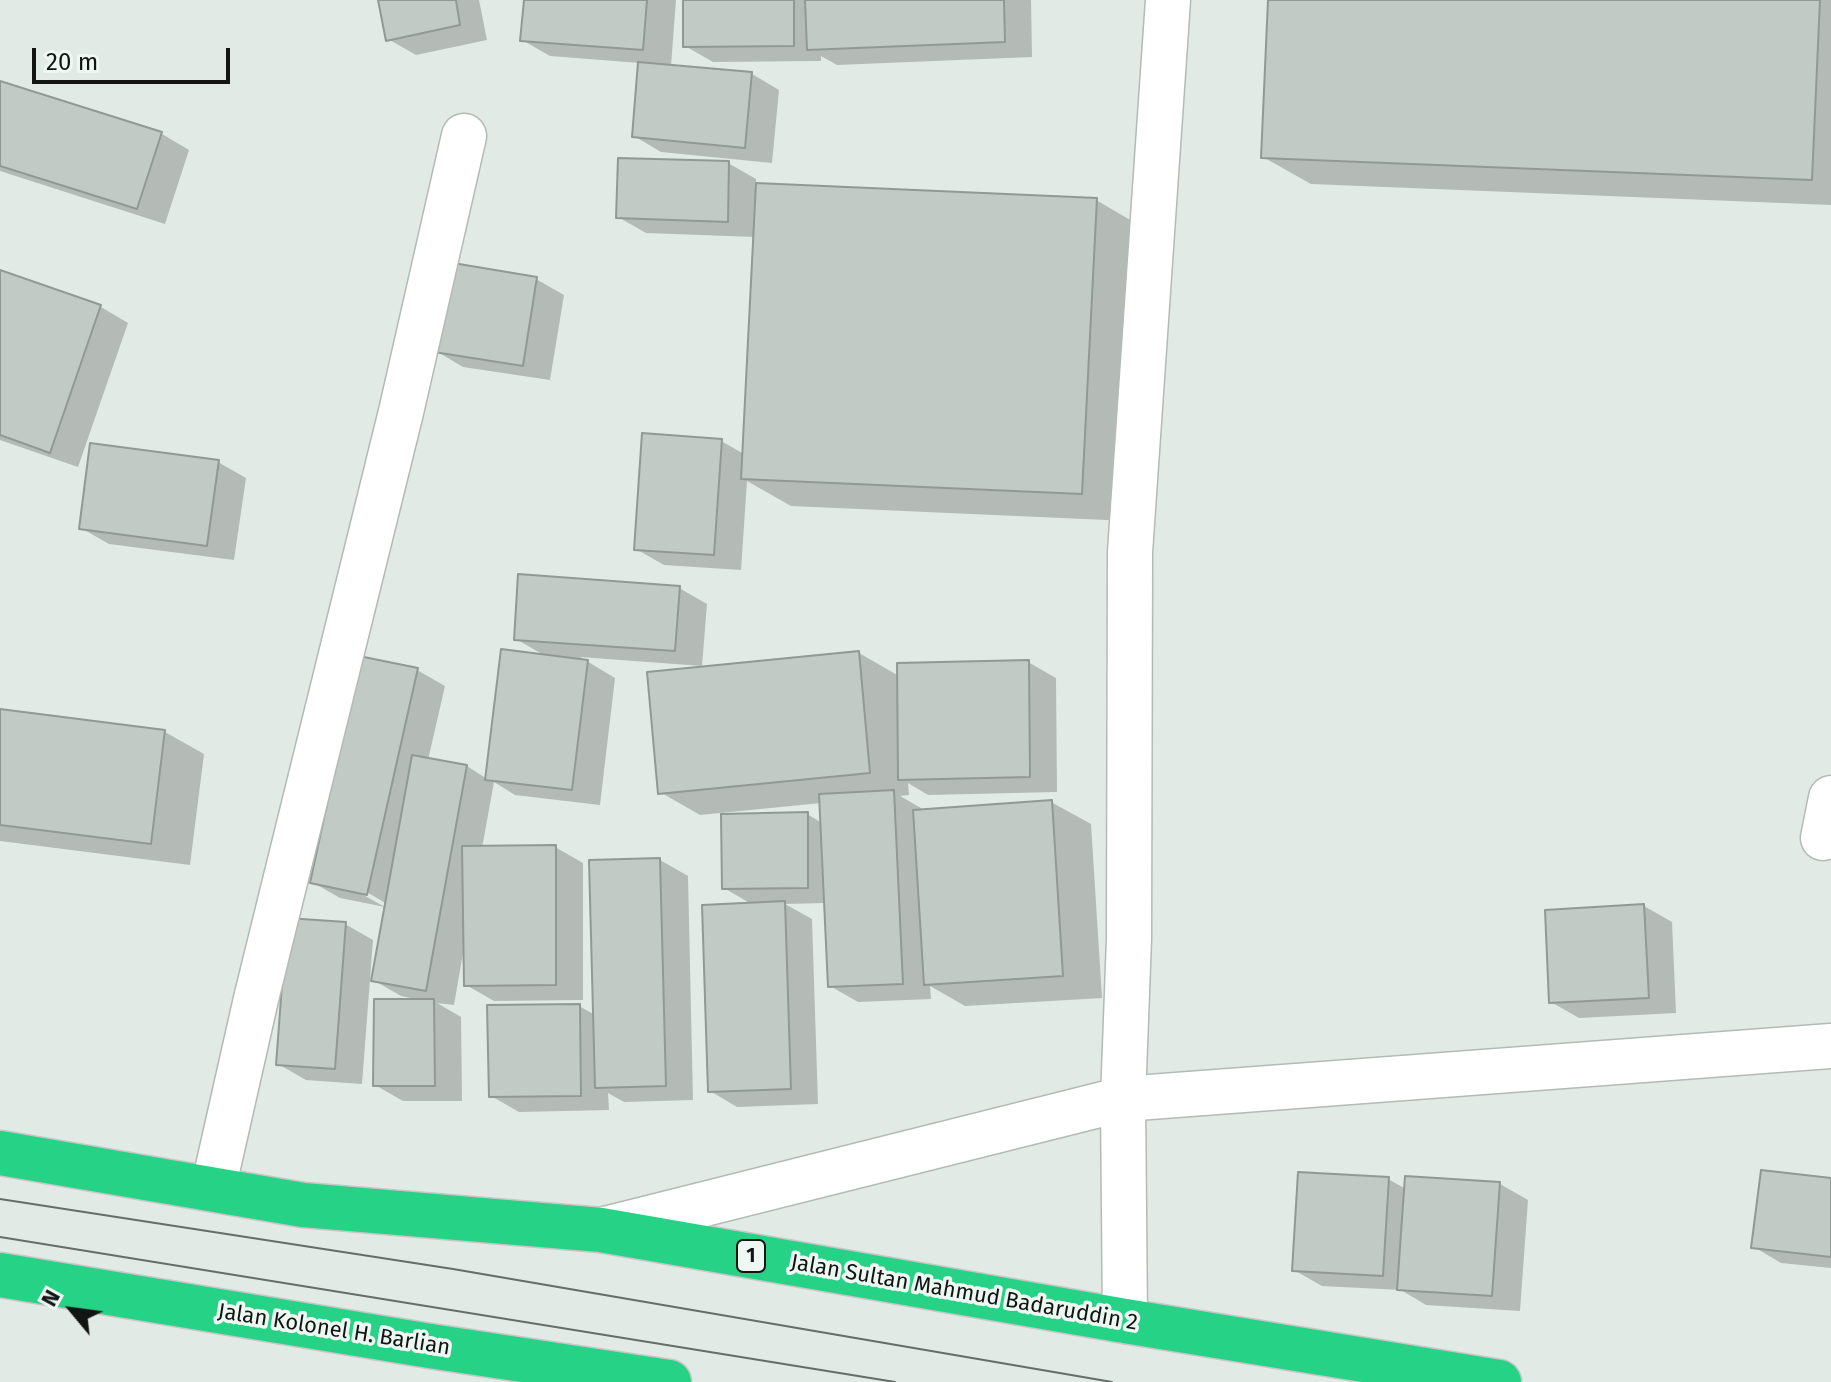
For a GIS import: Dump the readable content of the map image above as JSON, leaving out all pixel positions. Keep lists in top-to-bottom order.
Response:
{
  "streets": {
    "highway": ["1", "Jalan Sultan Mahmud Badaruddin 2", "Jalan Kolonel H. Barlian"]
  },
  "scale_bar": "20 m",
  "north": "top left"
}
